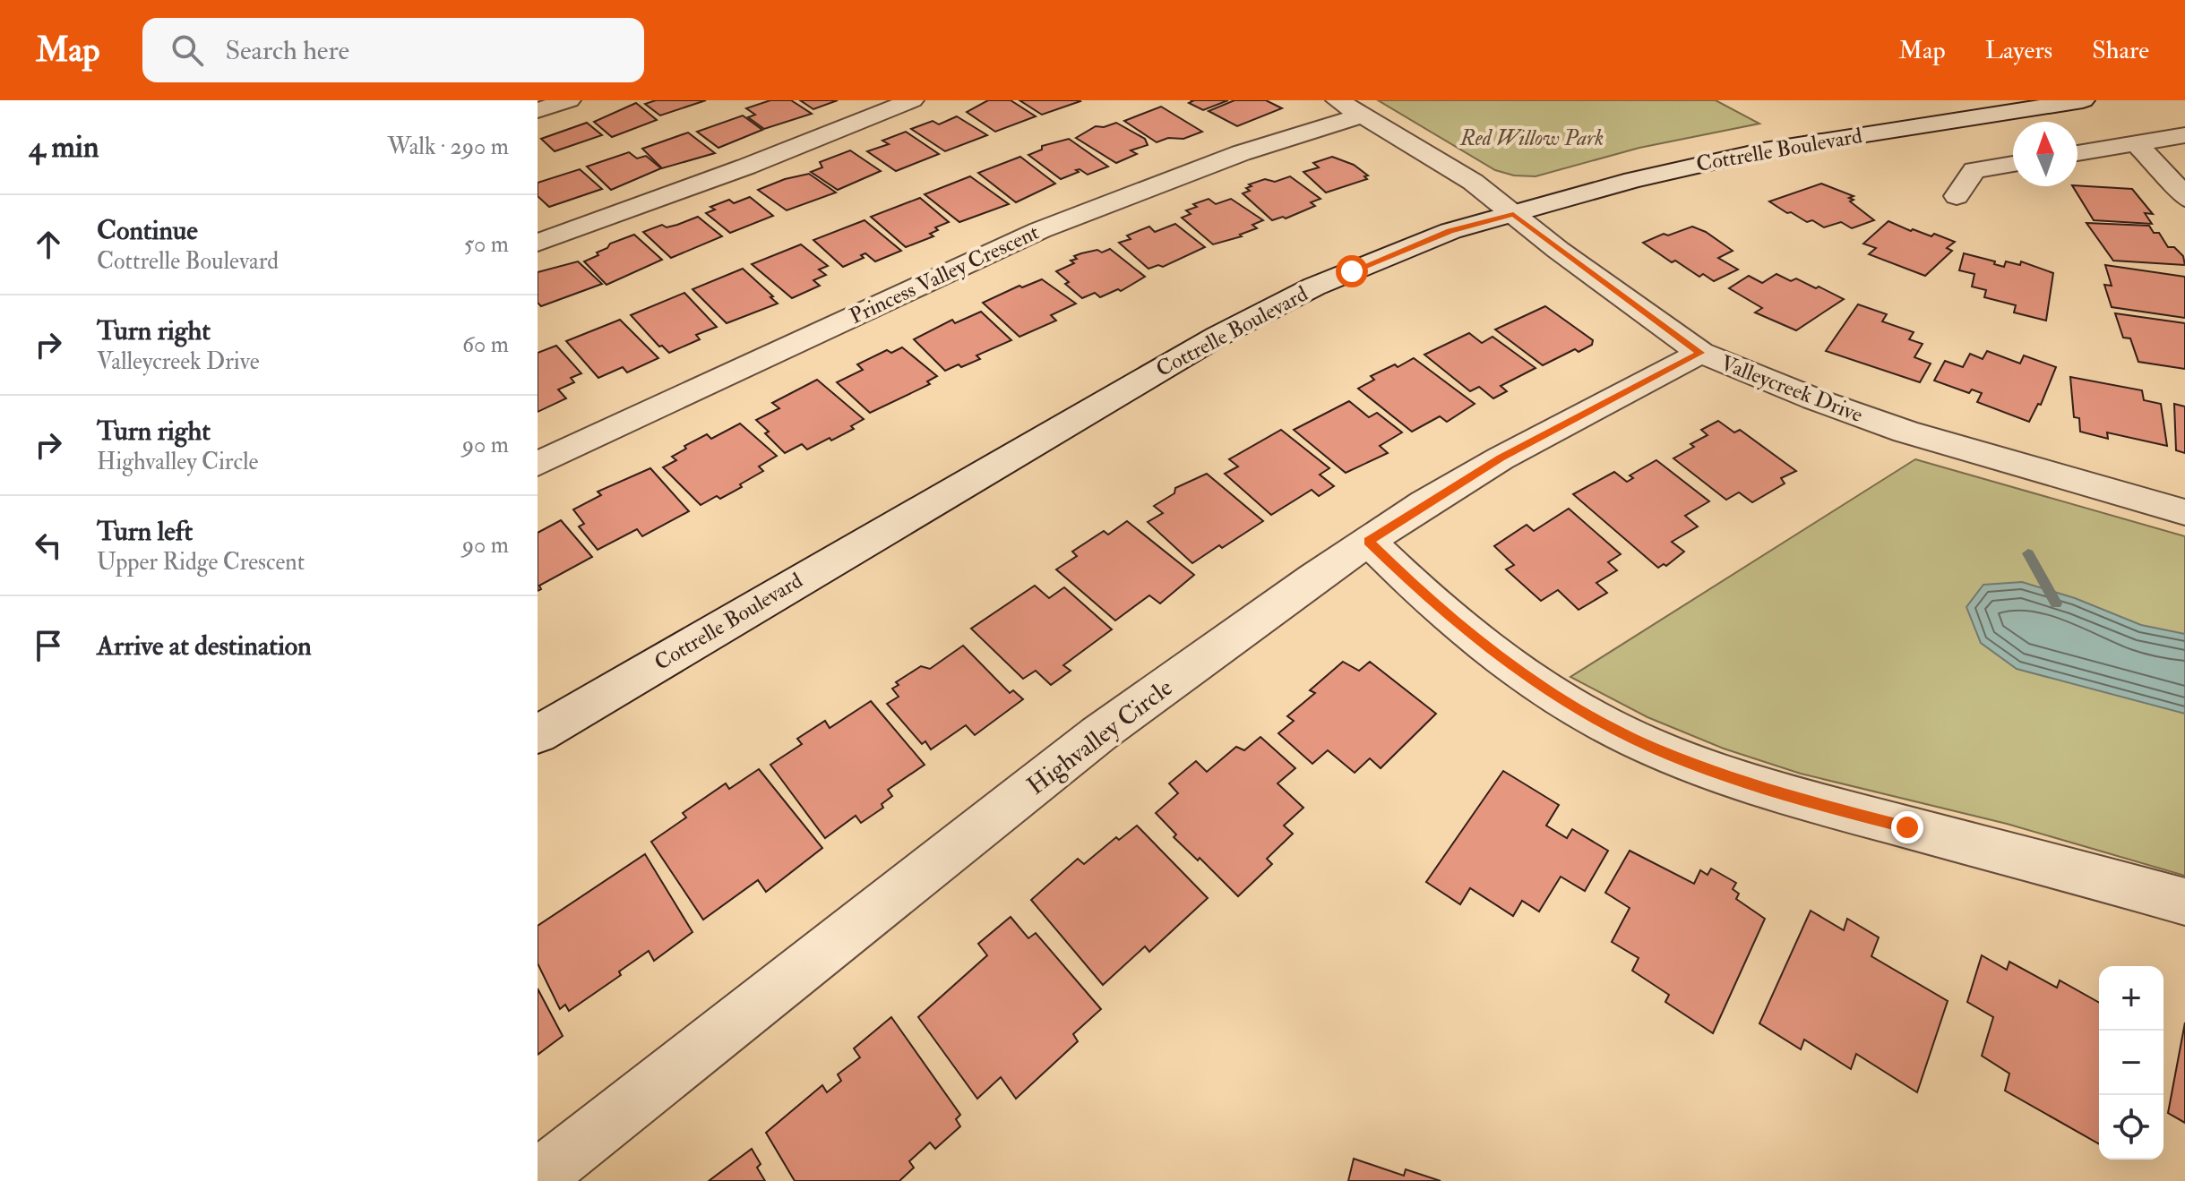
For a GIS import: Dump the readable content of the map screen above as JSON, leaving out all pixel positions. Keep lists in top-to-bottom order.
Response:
{
  "streets": {
    "street": [
      "Cottrelle Boulevard",
      "Princess Valley Crescent",
      "Valleycreek Drive",
      "Highvalley Circle"
    ]
  },
  "crossings": [
    ["Cottrelle Boulevard", "Valleycreek Drive"],
    ["Princess Valley Crescent", "Valleycreek Drive"],
    ["Valleycreek Drive", "Highvalley Circle"]
  ],
  "parks": ["Red Willow Park"],
  "north": "top",
  "page": {
    "header": "Map",
    "search": "Search here",
    "nav": ["Map", "Layers", "Share"],
    "heading": ["4 min", "Walk · 290 m"],
    "list": [
      ["Continue", "Cottrelle Boulevard", "50 m"],
      ["Turn right", "Valleycreek Drive", "60 m"],
      ["Turn right", "Highvalley Circle", "90 m"],
      ["Turn left", "Upper Ridge Crescent", "90 m"],
      "Arrive at destination"
    ],
    "map_buttons": ["+", "−"]
  }
}
